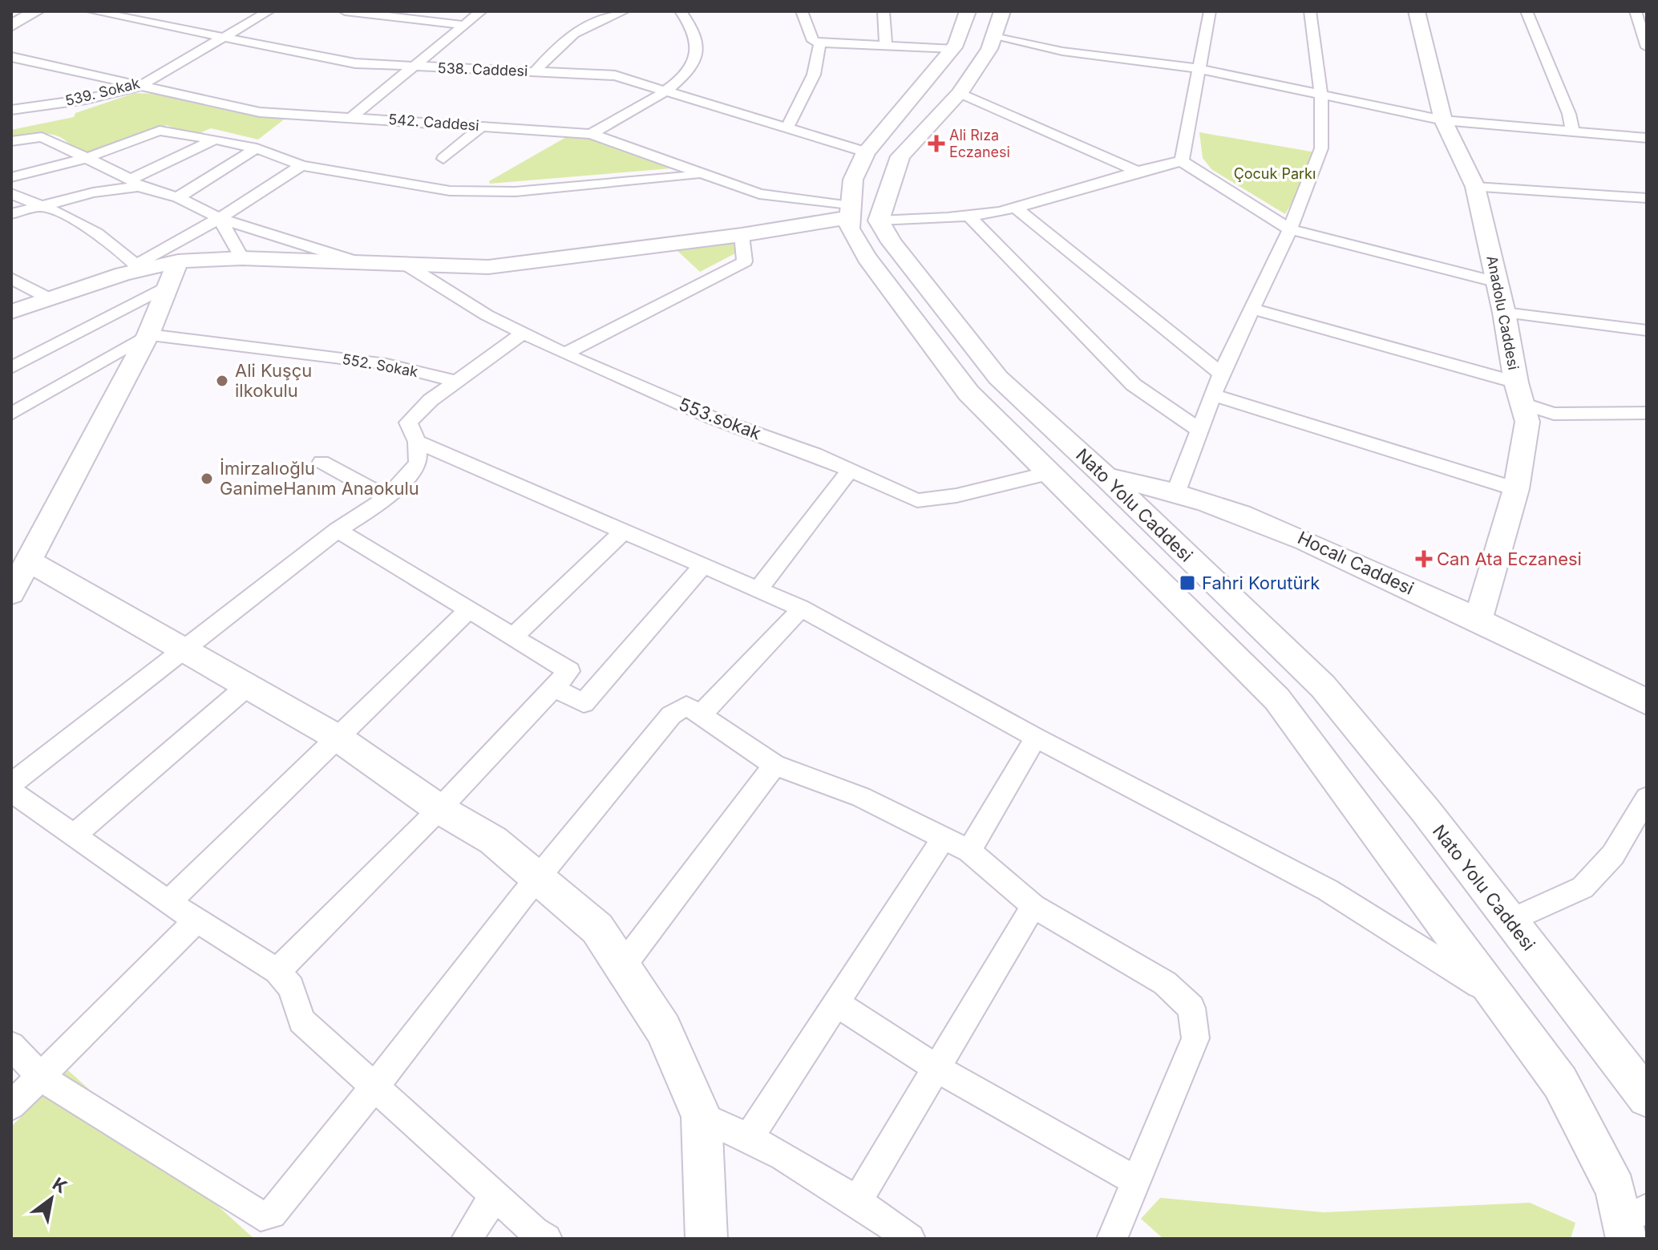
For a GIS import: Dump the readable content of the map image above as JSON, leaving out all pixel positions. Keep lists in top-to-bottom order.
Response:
{
  "streets": {
    "street": [
      "538. Caddesi",
      "539. Sokak",
      "542. Caddesi",
      "Anadolu Caddesi",
      "552. Sokak",
      "553.sokak",
      "Nato Yolu Caddesi",
      "Hocalı Caddesi"
    ]
  },
  "crossings": [
    ["538. Caddesi", "539. Sokak"],
    ["539. Sokak", "542. Caddesi"],
    ["Anadolu Caddesi", "Hocalı Caddesi"],
    ["553.sokak", "Hocalı Caddesi"],
    ["Nato Yolu Caddesi", "Hocalı Caddesi"]
  ],
  "parks": ["Çocuk Parkı"],
  "places": {
    "health": ["Ali Rıza Eczanesi", "Can Ata Eczanesi"],
    "other": ["Ali Kuşçu ilkokulu", "İmirzalıoğlu GanimeHanım Anaokulu"],
    "transit": ["Fahri Korutürk"]
  },
  "north": "top right"
}
